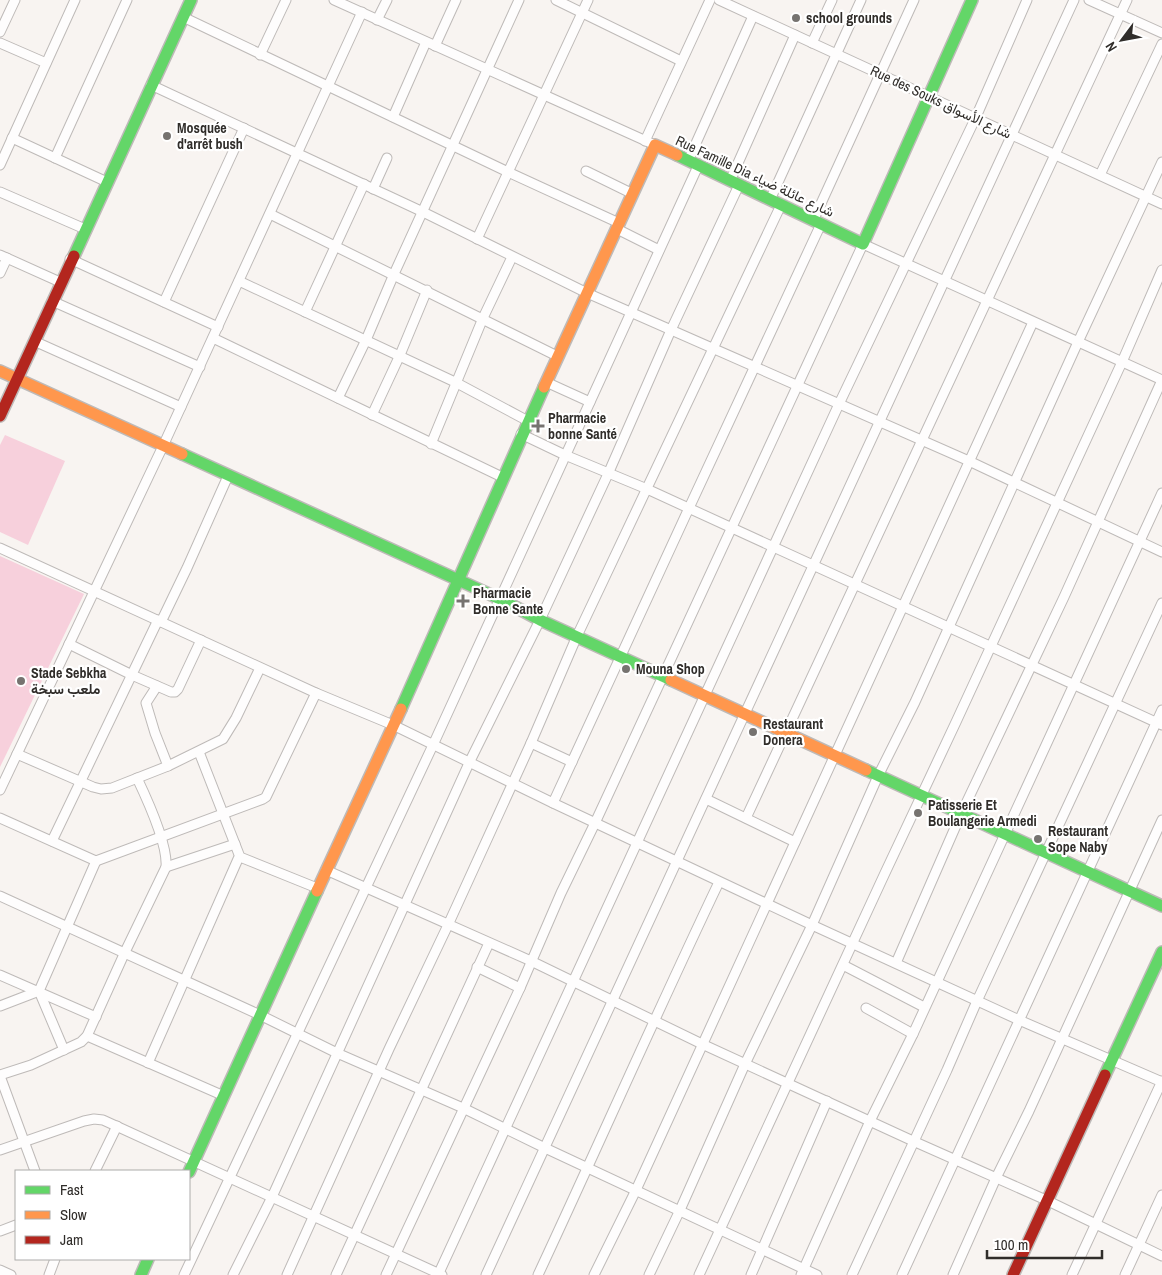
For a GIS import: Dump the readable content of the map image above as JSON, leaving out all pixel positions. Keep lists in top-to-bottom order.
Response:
{
  "streets": {
    "street": ["Rue des Souks شارع الأسواق", "Rue Famille Dia شارع عائلة ضياء"]
  },
  "places": {
    "other": [
      "school grounds",
      "Mosquée d'arrêt bush",
      "Mouna Shop",
      "Stade Sebkha ملعب سبخة",
      "Restaurant Donera",
      "Patisserie Et Boulangerie Armedi",
      "Restaurant Sope Naby"
    ],
    "health": ["Pharmacie bonne Santé", "Pharmacie Bonne Sante"]
  },
  "legend": ["Fast", "Slow", "Jam"],
  "scale_bar": "100 m",
  "north": "bottom left"
}
